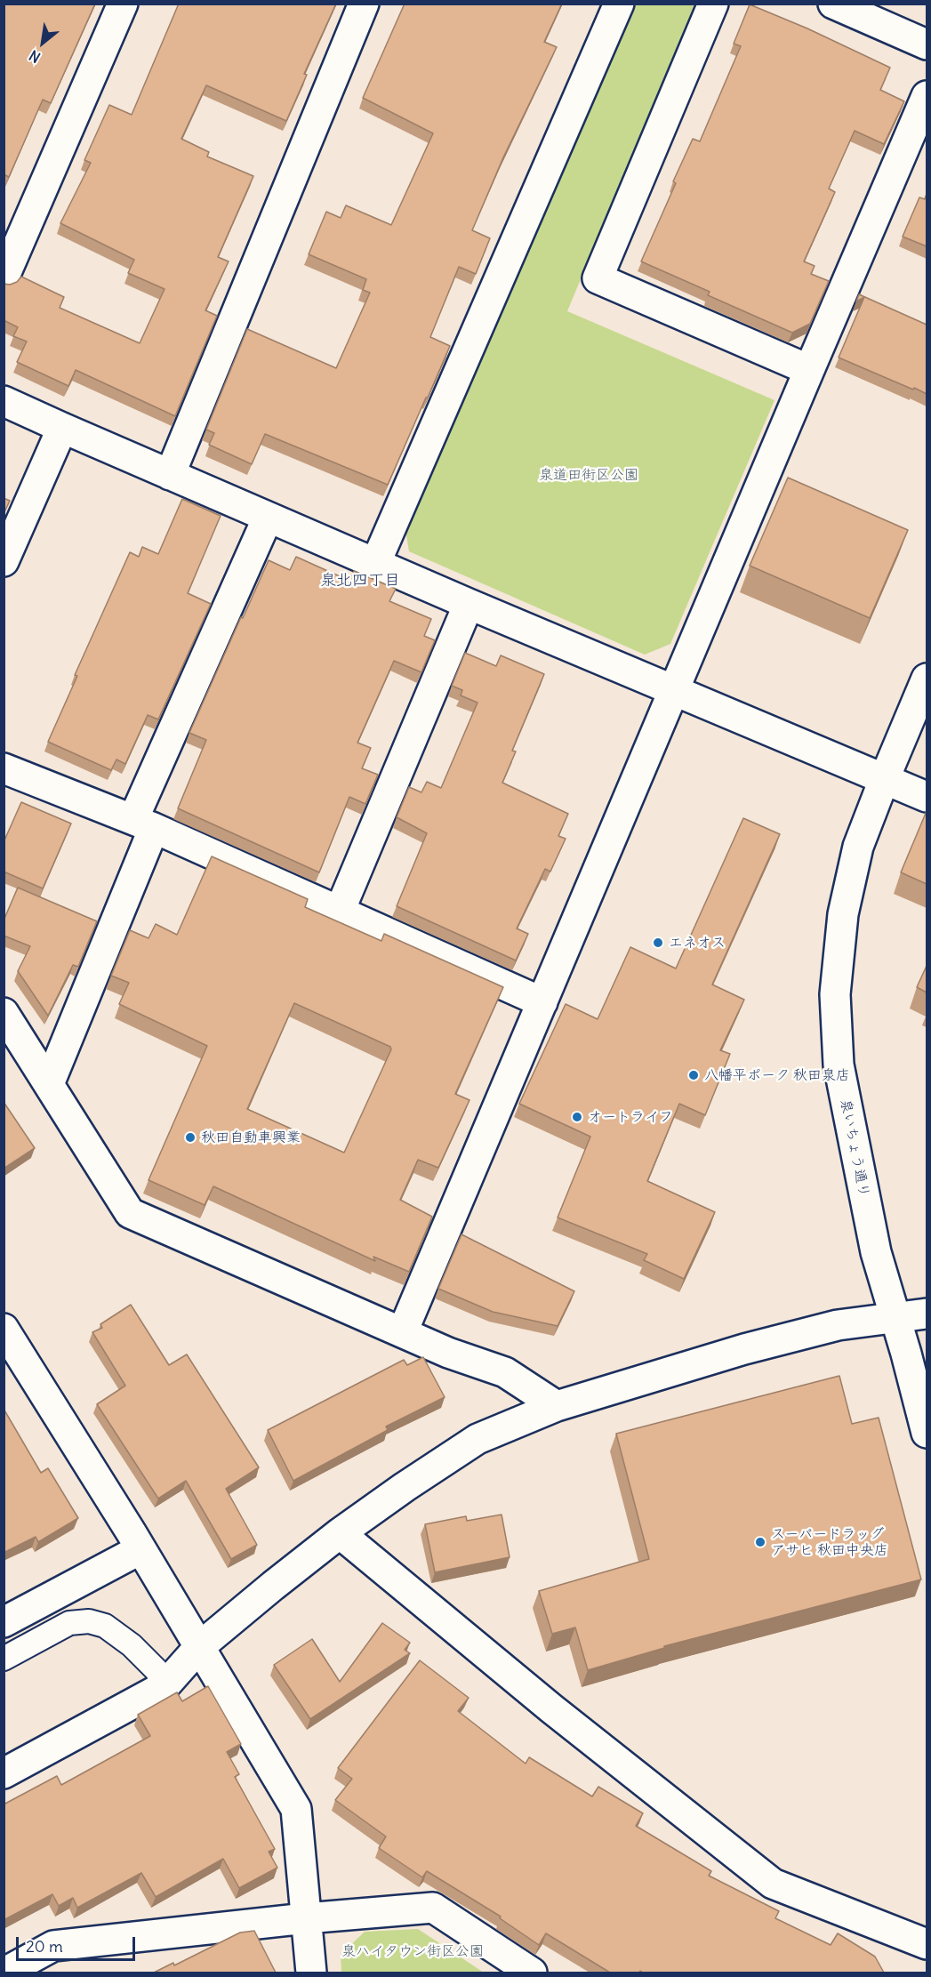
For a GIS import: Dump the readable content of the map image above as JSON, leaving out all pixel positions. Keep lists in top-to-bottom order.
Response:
{
  "streets": {
    "street": ["泉いちょう通り"]
  },
  "districts": ["泉北四丁目"],
  "parks": ["泉道田街区公園", "泉ハイタウン街区公園"],
  "places": [
    "エネオス",
    "八幡平ポーク 秋田泉店",
    "オートライフ",
    "秋田自動車興業",
    "スーパードラッグ アサヒ 秋田中央店"
  ],
  "scale_bar": "20 m",
  "north": "bottom left"
}
